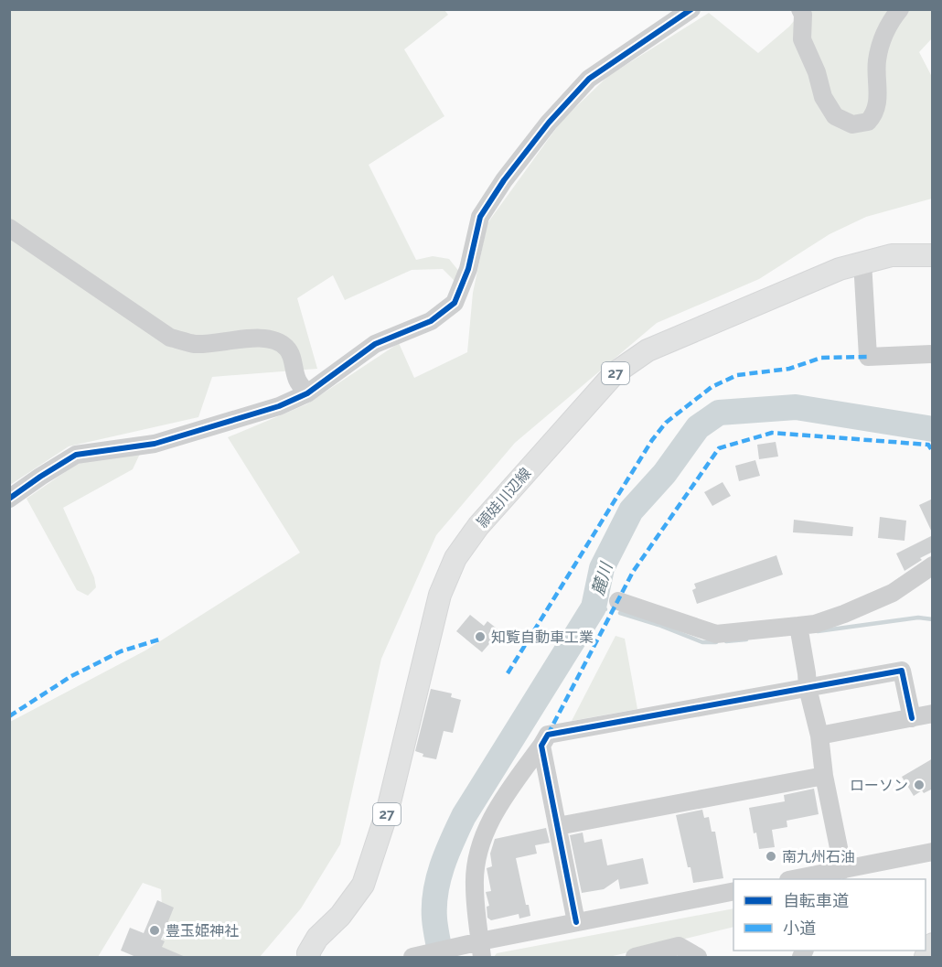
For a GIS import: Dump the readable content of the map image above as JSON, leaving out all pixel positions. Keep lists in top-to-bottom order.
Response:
{
  "streets": {
    "main road": ["27", "頴娃川辺線"]
  },
  "water": ["麓川"],
  "places": [
    "知覧自動車工業",
    "ローソン",
    "南九州石油",
    "豊玉姫神社"
  ],
  "legend": ["自転車道", "小道"]
}
